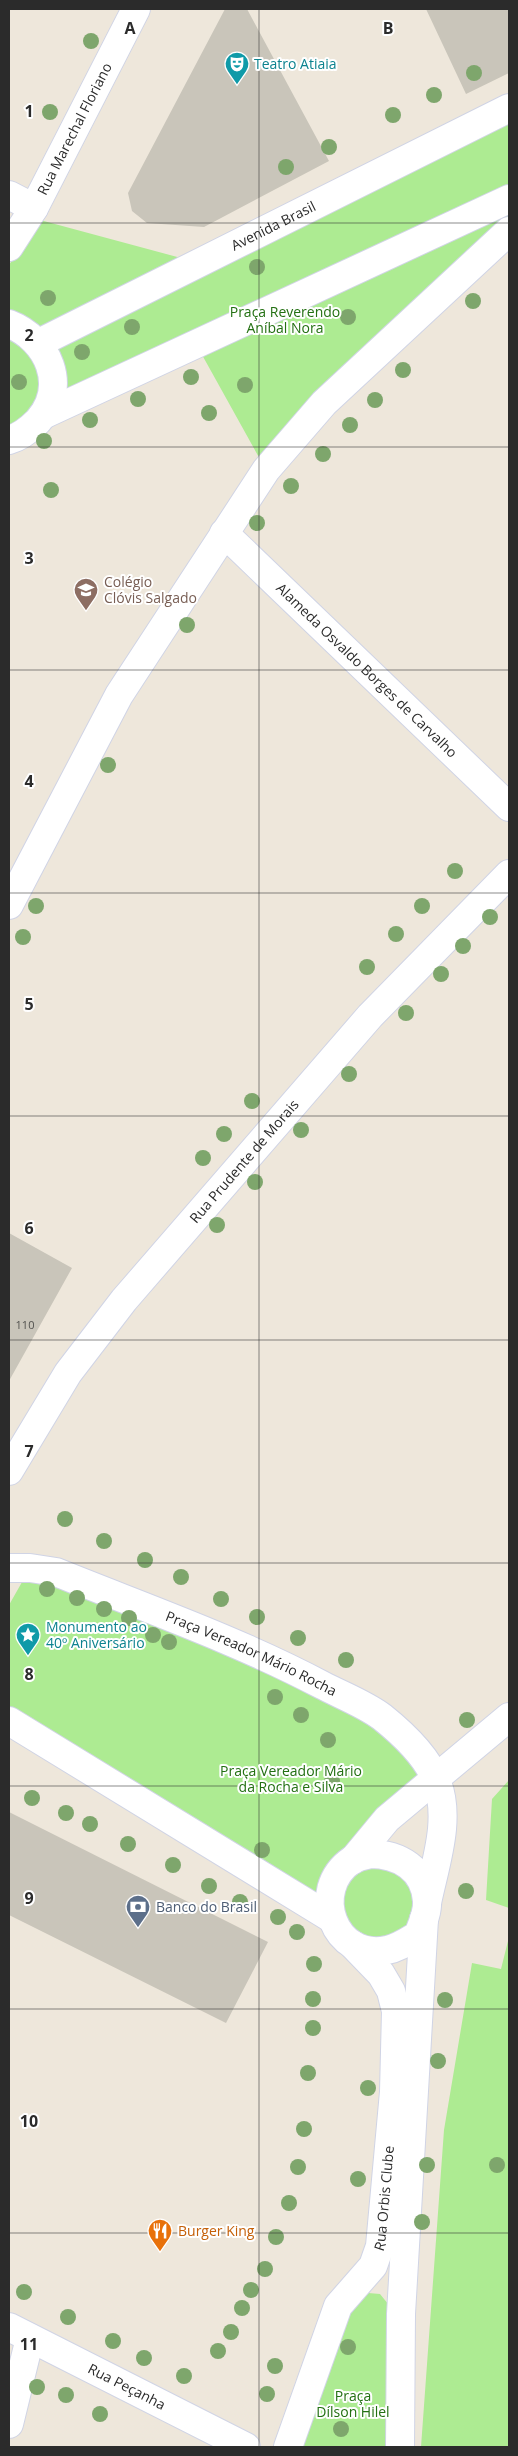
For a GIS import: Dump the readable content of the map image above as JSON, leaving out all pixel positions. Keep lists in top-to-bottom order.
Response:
{
  "streets": {
    "street": [
      "Rua Marechal Floriano",
      "Avenida Brasil",
      "Alameda Osvaldo Borges de Carvalho",
      "Rua Prudente de Morais",
      "Praça Vereador Mário Rocha",
      "Rua Orbis Clube",
      "Rua Peçanha"
    ]
  },
  "crossings": [
    ["Praça Vereador Mário Rocha", "Rua Orbis Clube"]
  ],
  "parks": ["Praça Reverendo Aníbal Nora", "Praça Vereador Mário da Rocha e Silva", "Praça Dílson Hilel"],
  "places": {
    "theatre": ["Teatro Atiaia"],
    "school or university": ["Colégio Clóvis Salgado"],
    "place": ["Monumento ao 40º Aniversário"],
    "bank": ["Banco do Brasil"],
    "restaurant": ["Burger King"]
  },
  "house_numbers": ["110"],
  "grid": {
    "columns": ["A", "B"],
    "rows": [
      "1",
      "2",
      "3",
      "4",
      "5",
      "6",
      "7",
      "8",
      "9",
      "10",
      "11"
    ]
  }
}
